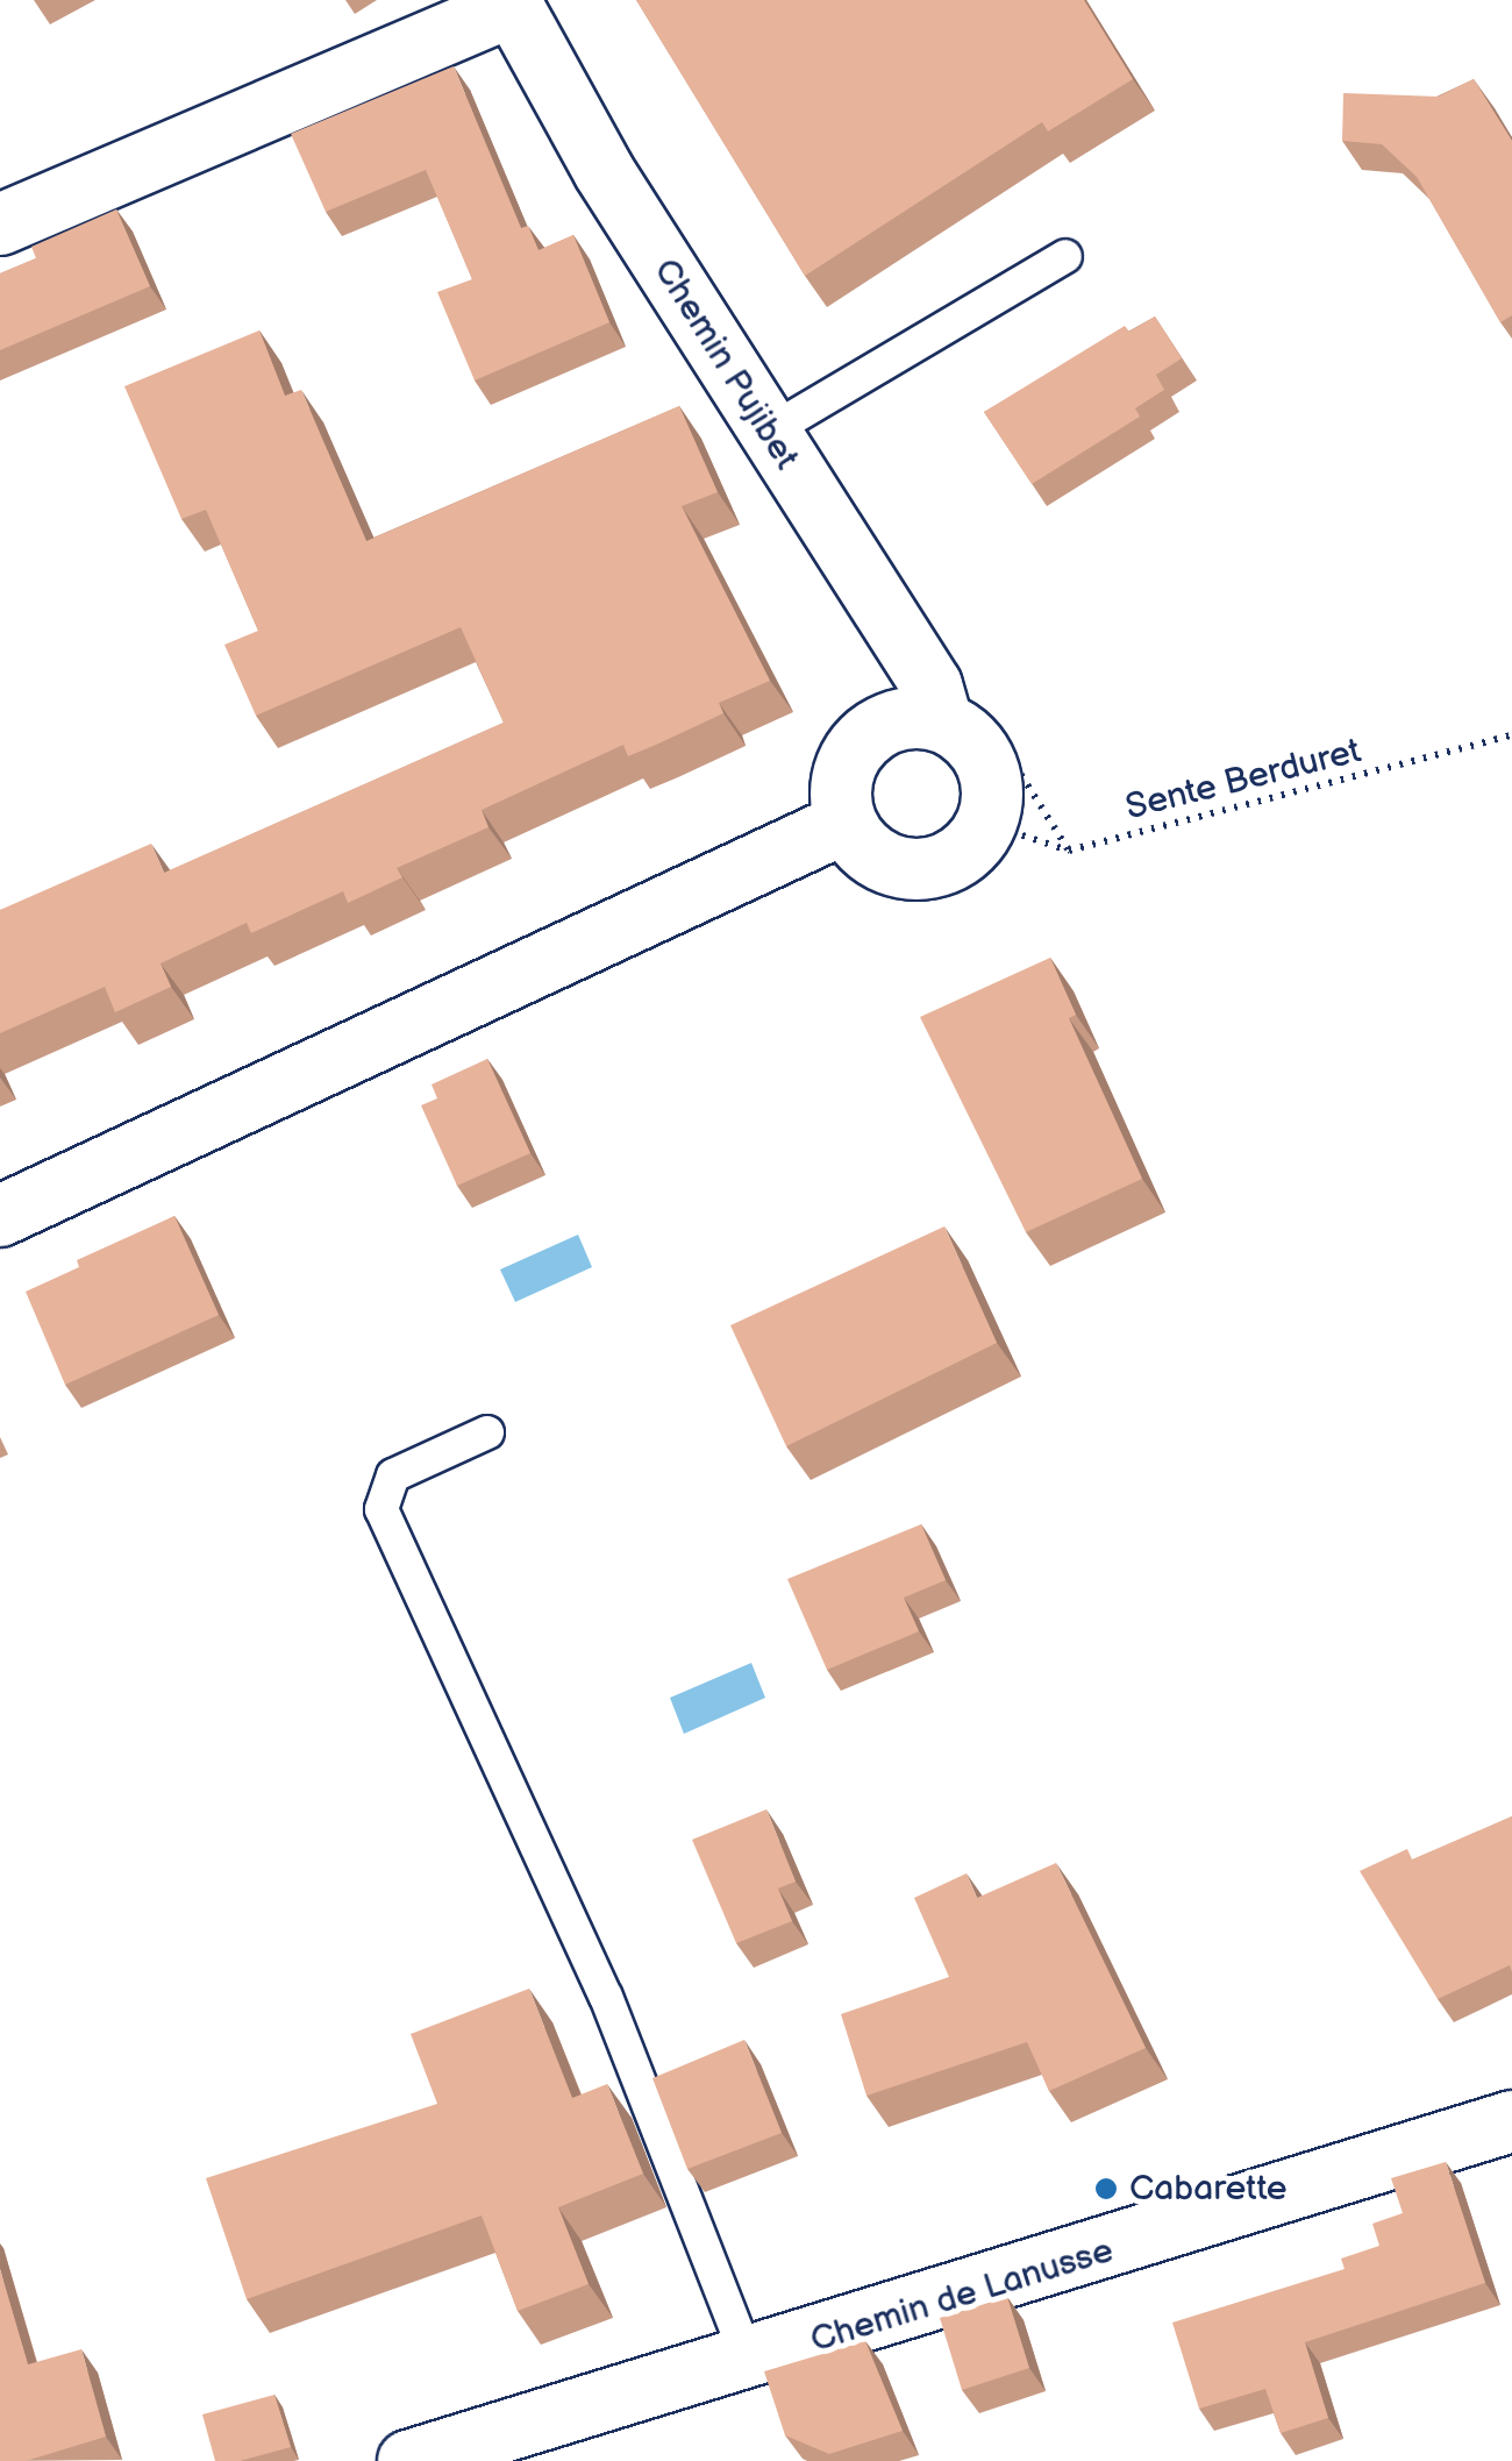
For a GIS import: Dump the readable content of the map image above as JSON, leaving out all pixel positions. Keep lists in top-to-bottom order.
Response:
{
  "streets": {
    "street": ["Chemin Pujibet", "Chemin de Lanusse"],
    "path": ["Sente Berduret"]
  },
  "crossings": [
    ["Chemin Pujibet", "Sente Berduret"]
  ],
  "places": ["Cabarette"]
}
